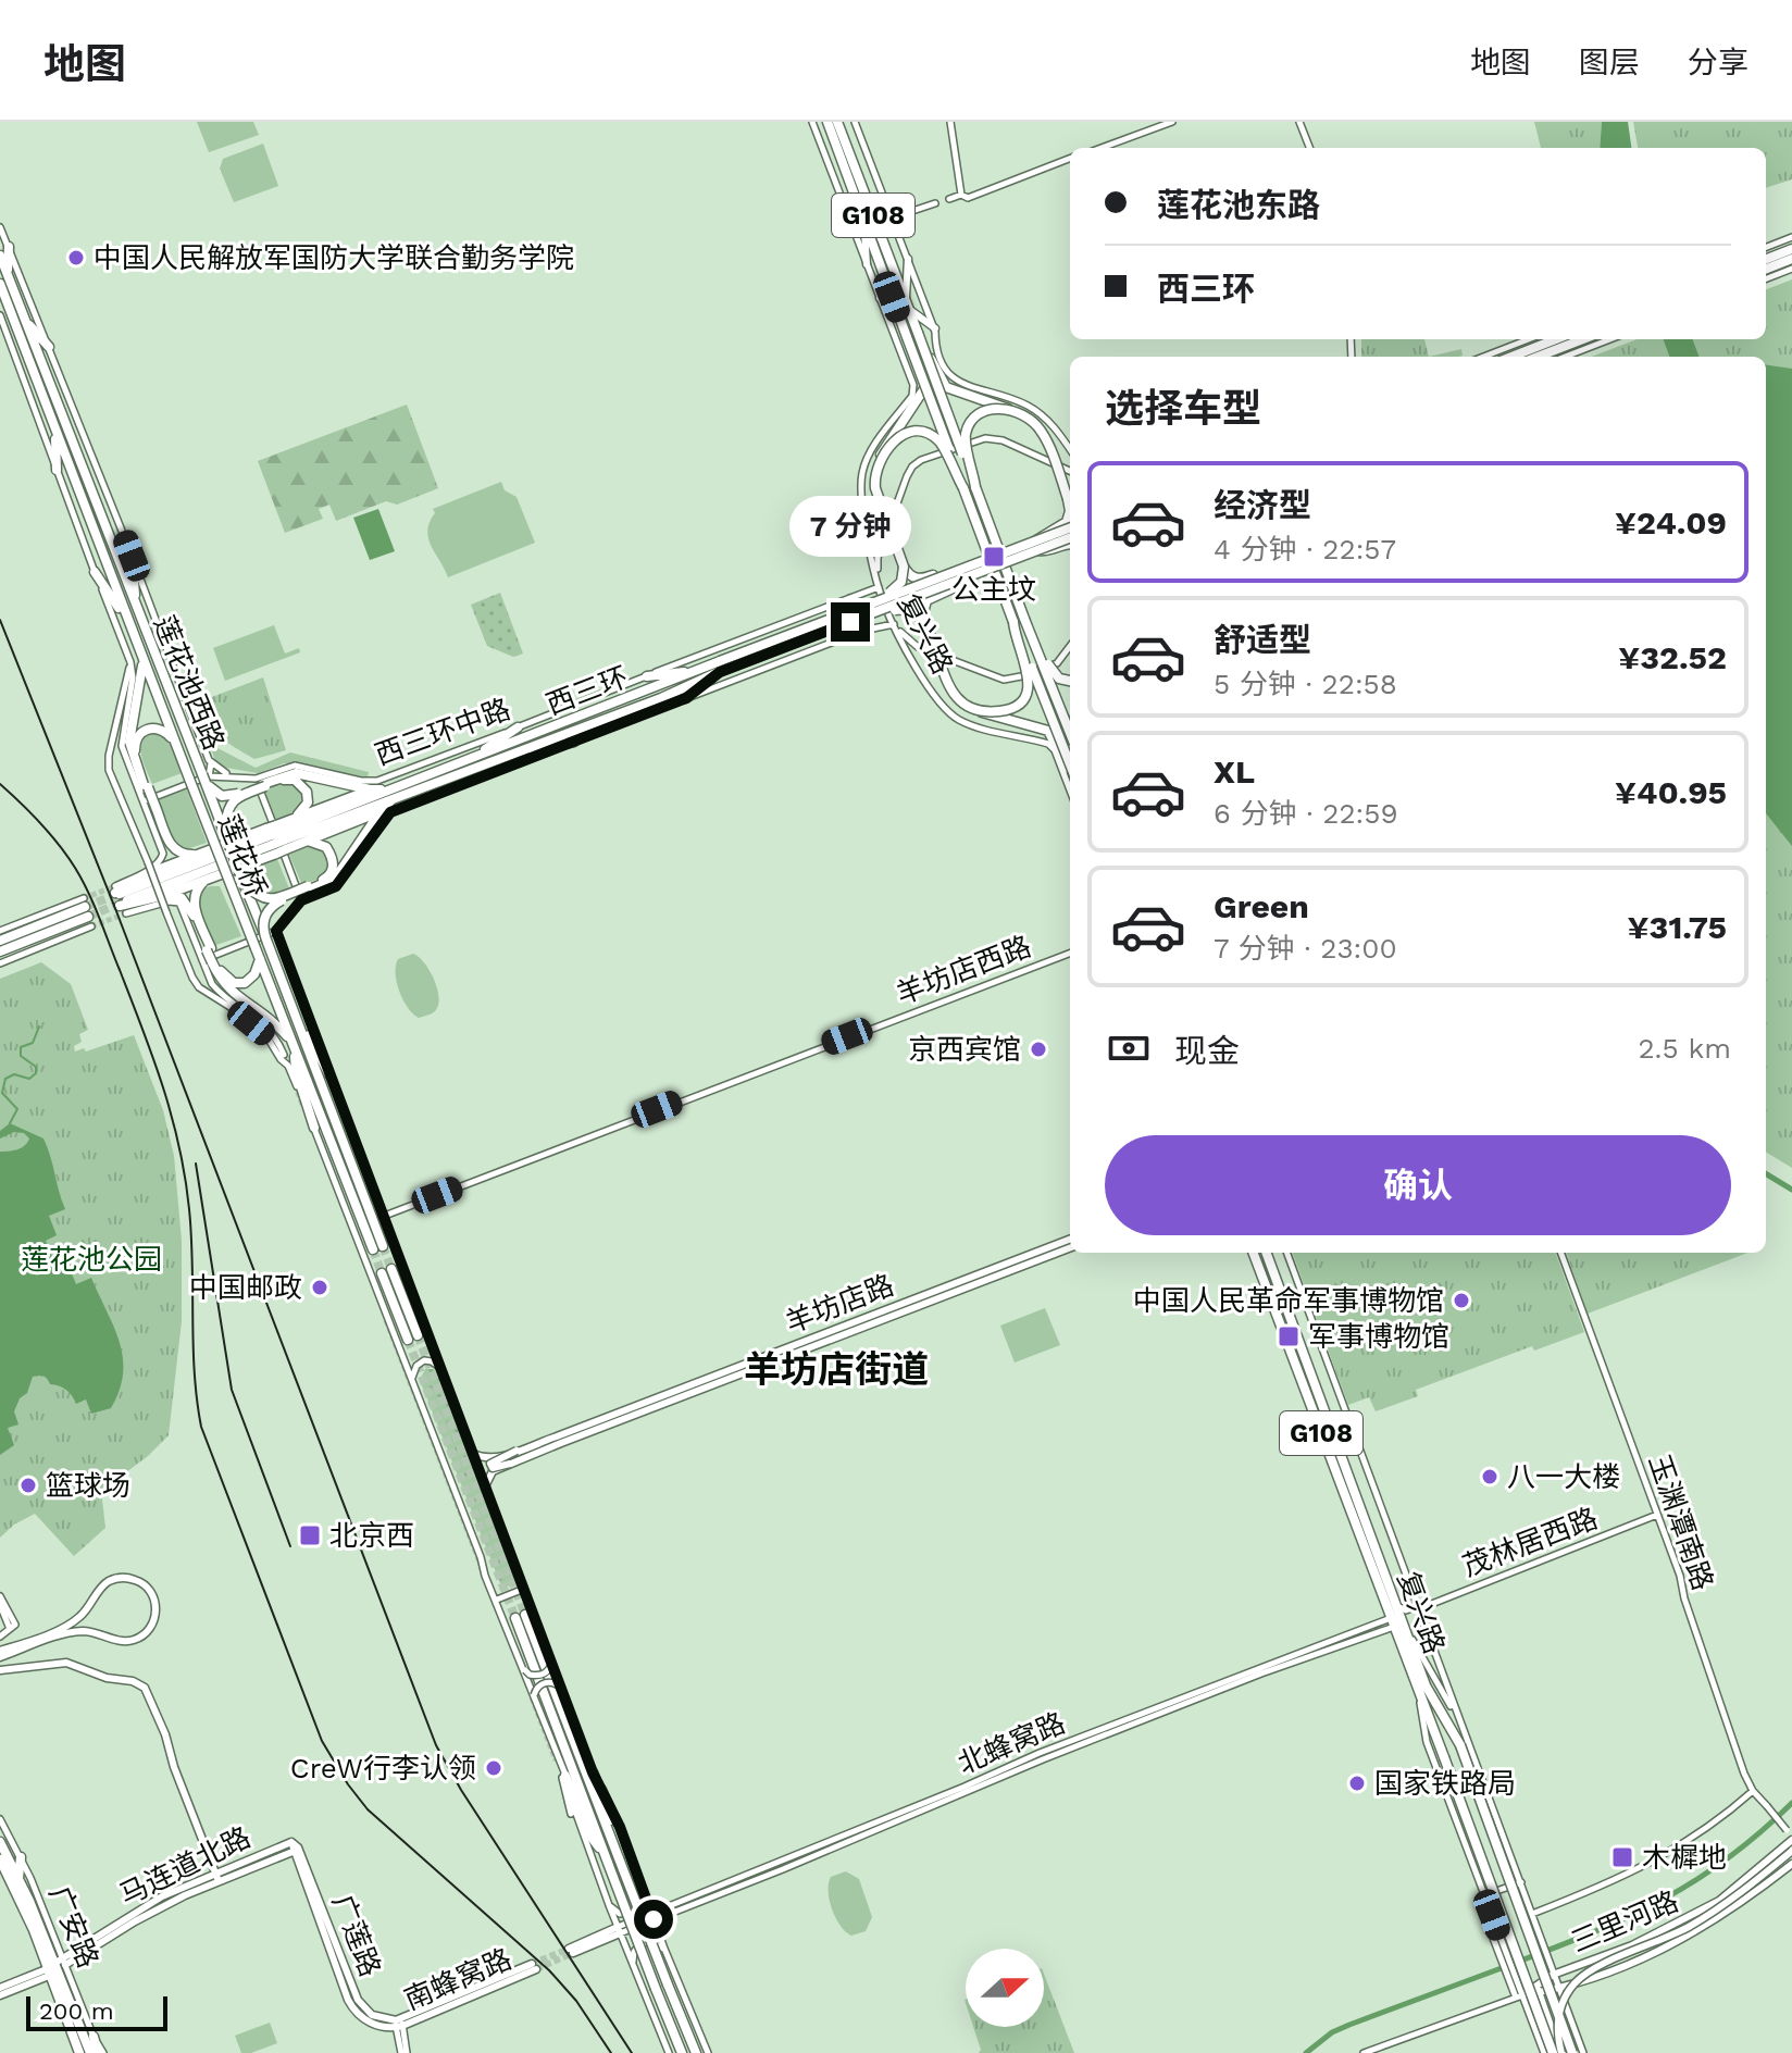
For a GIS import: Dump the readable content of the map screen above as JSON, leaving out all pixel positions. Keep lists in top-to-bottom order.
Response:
{
  "streets": {
    "highway": [
      "G108",
      "复兴路",
      "莲花池西路",
      "西三环",
      "莲花桥",
      "广安路"
    ],
    "main road": [
      "羊坊店路",
      "马连道北路",
      "三里河路",
      "广莲路",
      "南蜂窝路"
    ],
    "street": [
      "西三环中路",
      "羊坊店西路",
      "玉渊潭南路",
      "茂林居西路",
      "北蜂窝路"
    ]
  },
  "crossings": [
    ["G108", "复兴路"],
    ["G108", "三里河路"],
    ["复兴路", "西三环中路"],
    ["复兴路", "茂林居西路"],
    ["复兴路", "北蜂窝路"],
    ["复兴路", "三里河路"],
    ["莲花池西路", "西三环中路"],
    ["莲花池西路", "莲花桥"],
    ["玉渊潭南路", "茂林居西路"],
    ["玉渊潭南路", "三里河路"],
    ["马连道北路", "广安路"],
    ["马连道北路", "广莲路"],
    ["广莲路", "南蜂窝路"]
  ],
  "districts": ["羊坊店街道"],
  "parks": ["莲花池公园"],
  "places": {
    "other": [
      "中国人民解放军国防大学联合勤务学院",
      "京西宾馆",
      "中国邮政",
      "中国人民革命军事博物馆",
      "八一大楼",
      "篮球场",
      "CreW行李认领",
      "国家铁路局"
    ],
    "transit": [
      "公主坟",
      "军事博物馆",
      "北京西",
      "木樨地"
    ]
  },
  "scale_bar": "200 m",
  "north": "right",
  "page": {
    "header": "地图",
    "nav": ["地图", "图层", "分享"],
    "banner": ["莲花池东路", "西三环"],
    "heading": "选择车型",
    "list": [
      {
        "name": "经济型",
        "note": "4 分钟 · 22:57",
        "value": "¥24.09"
      },
      {
        "name": "舒适型",
        "note": "5 分钟 · 22:58",
        "value": "¥32.52"
      },
      {
        "name": "XL",
        "note": "6 分钟 · 22:59",
        "value": "¥40.95"
      },
      {
        "name": "Green",
        "note": "7 分钟 · 23:00",
        "value": "¥31.75"
      }
    ],
    "bubble": "7 分钟",
    "pay": ["现金", "2.5 km"],
    "buttons": "确认",
    "scale": "200 m"
  }
}
